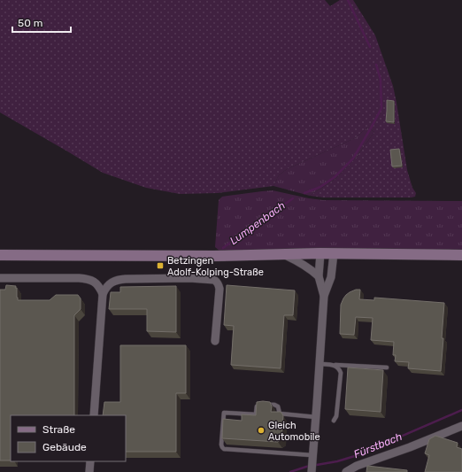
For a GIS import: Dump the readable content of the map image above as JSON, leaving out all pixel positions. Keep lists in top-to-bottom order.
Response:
{
  "water": ["Lumpenbach", "Fürstbach"],
  "places": {
    "transit": ["Betzingen Adolf-Kolping-Straße"],
    "other": ["Gleich Automobile"]
  },
  "legend": ["Straße", "Gebäude"],
  "scale_bar": "50 m"
}
